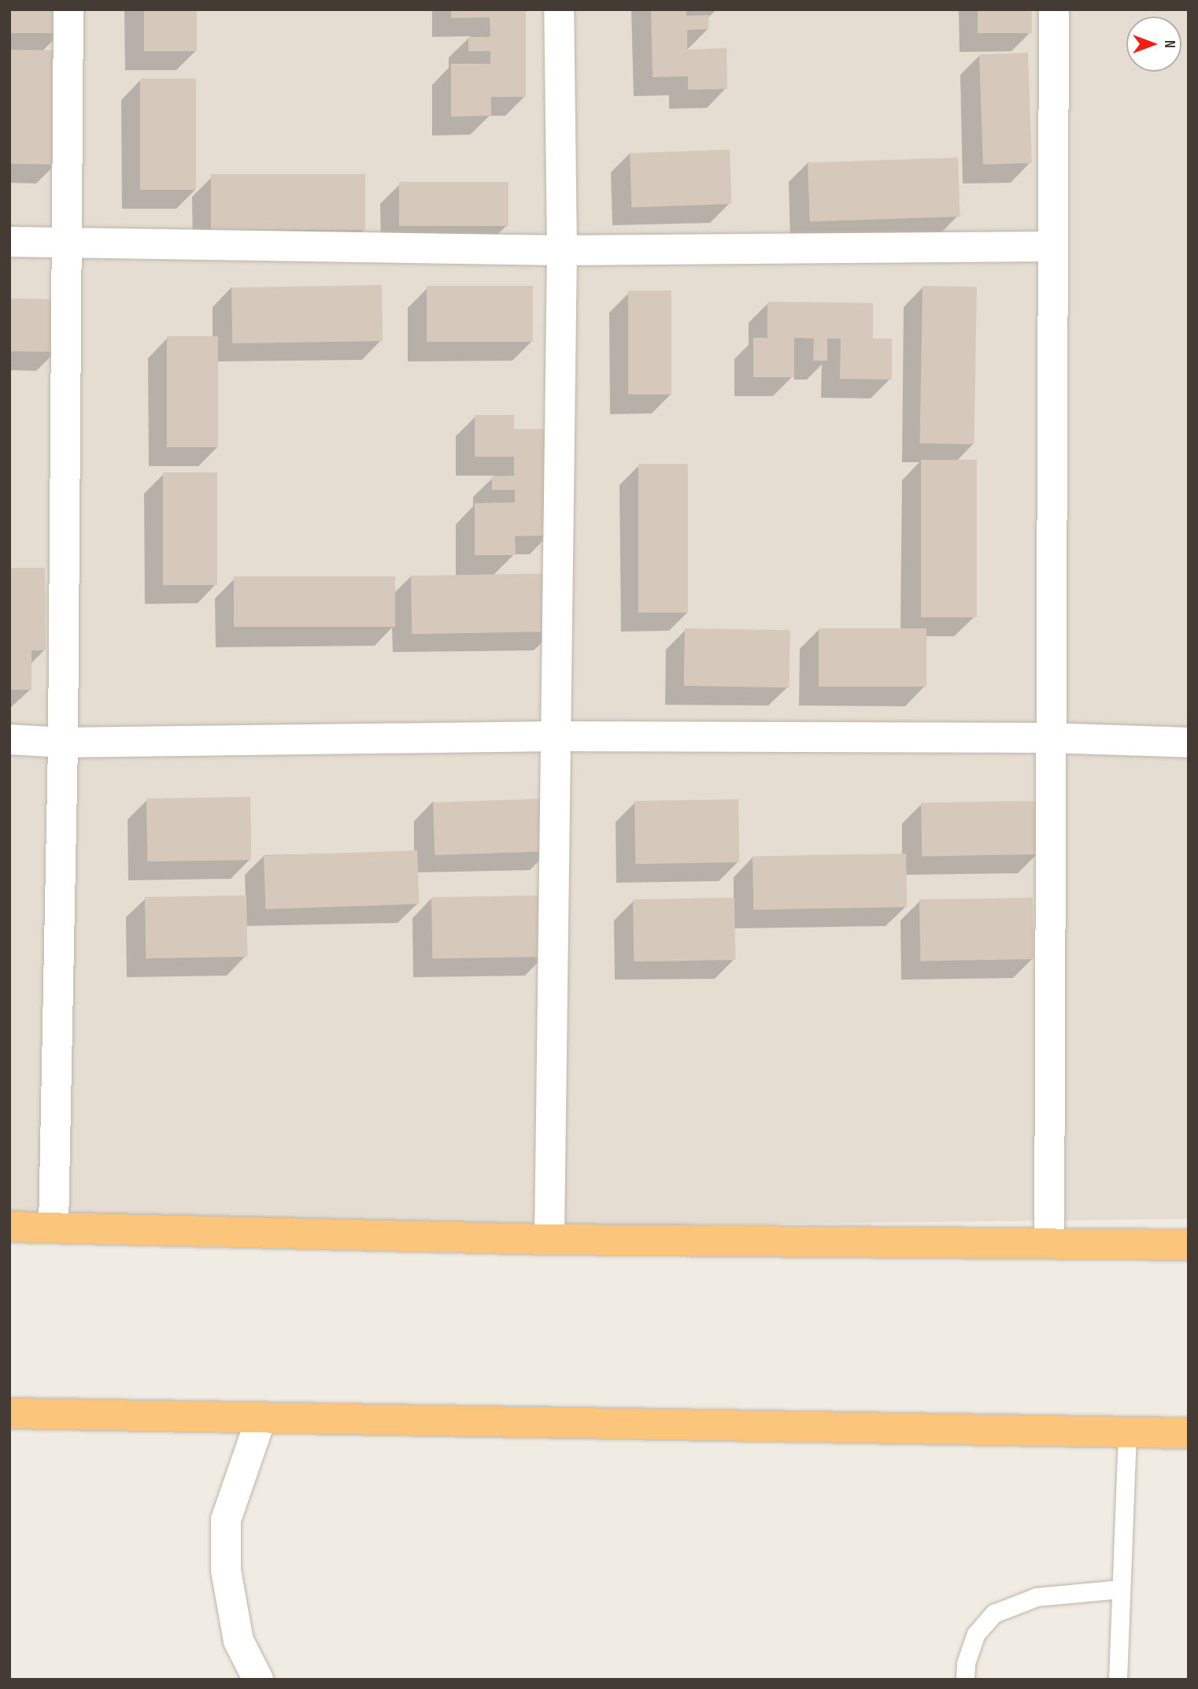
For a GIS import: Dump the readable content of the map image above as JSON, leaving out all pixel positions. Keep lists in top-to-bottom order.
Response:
{
  "north": "right"
}
